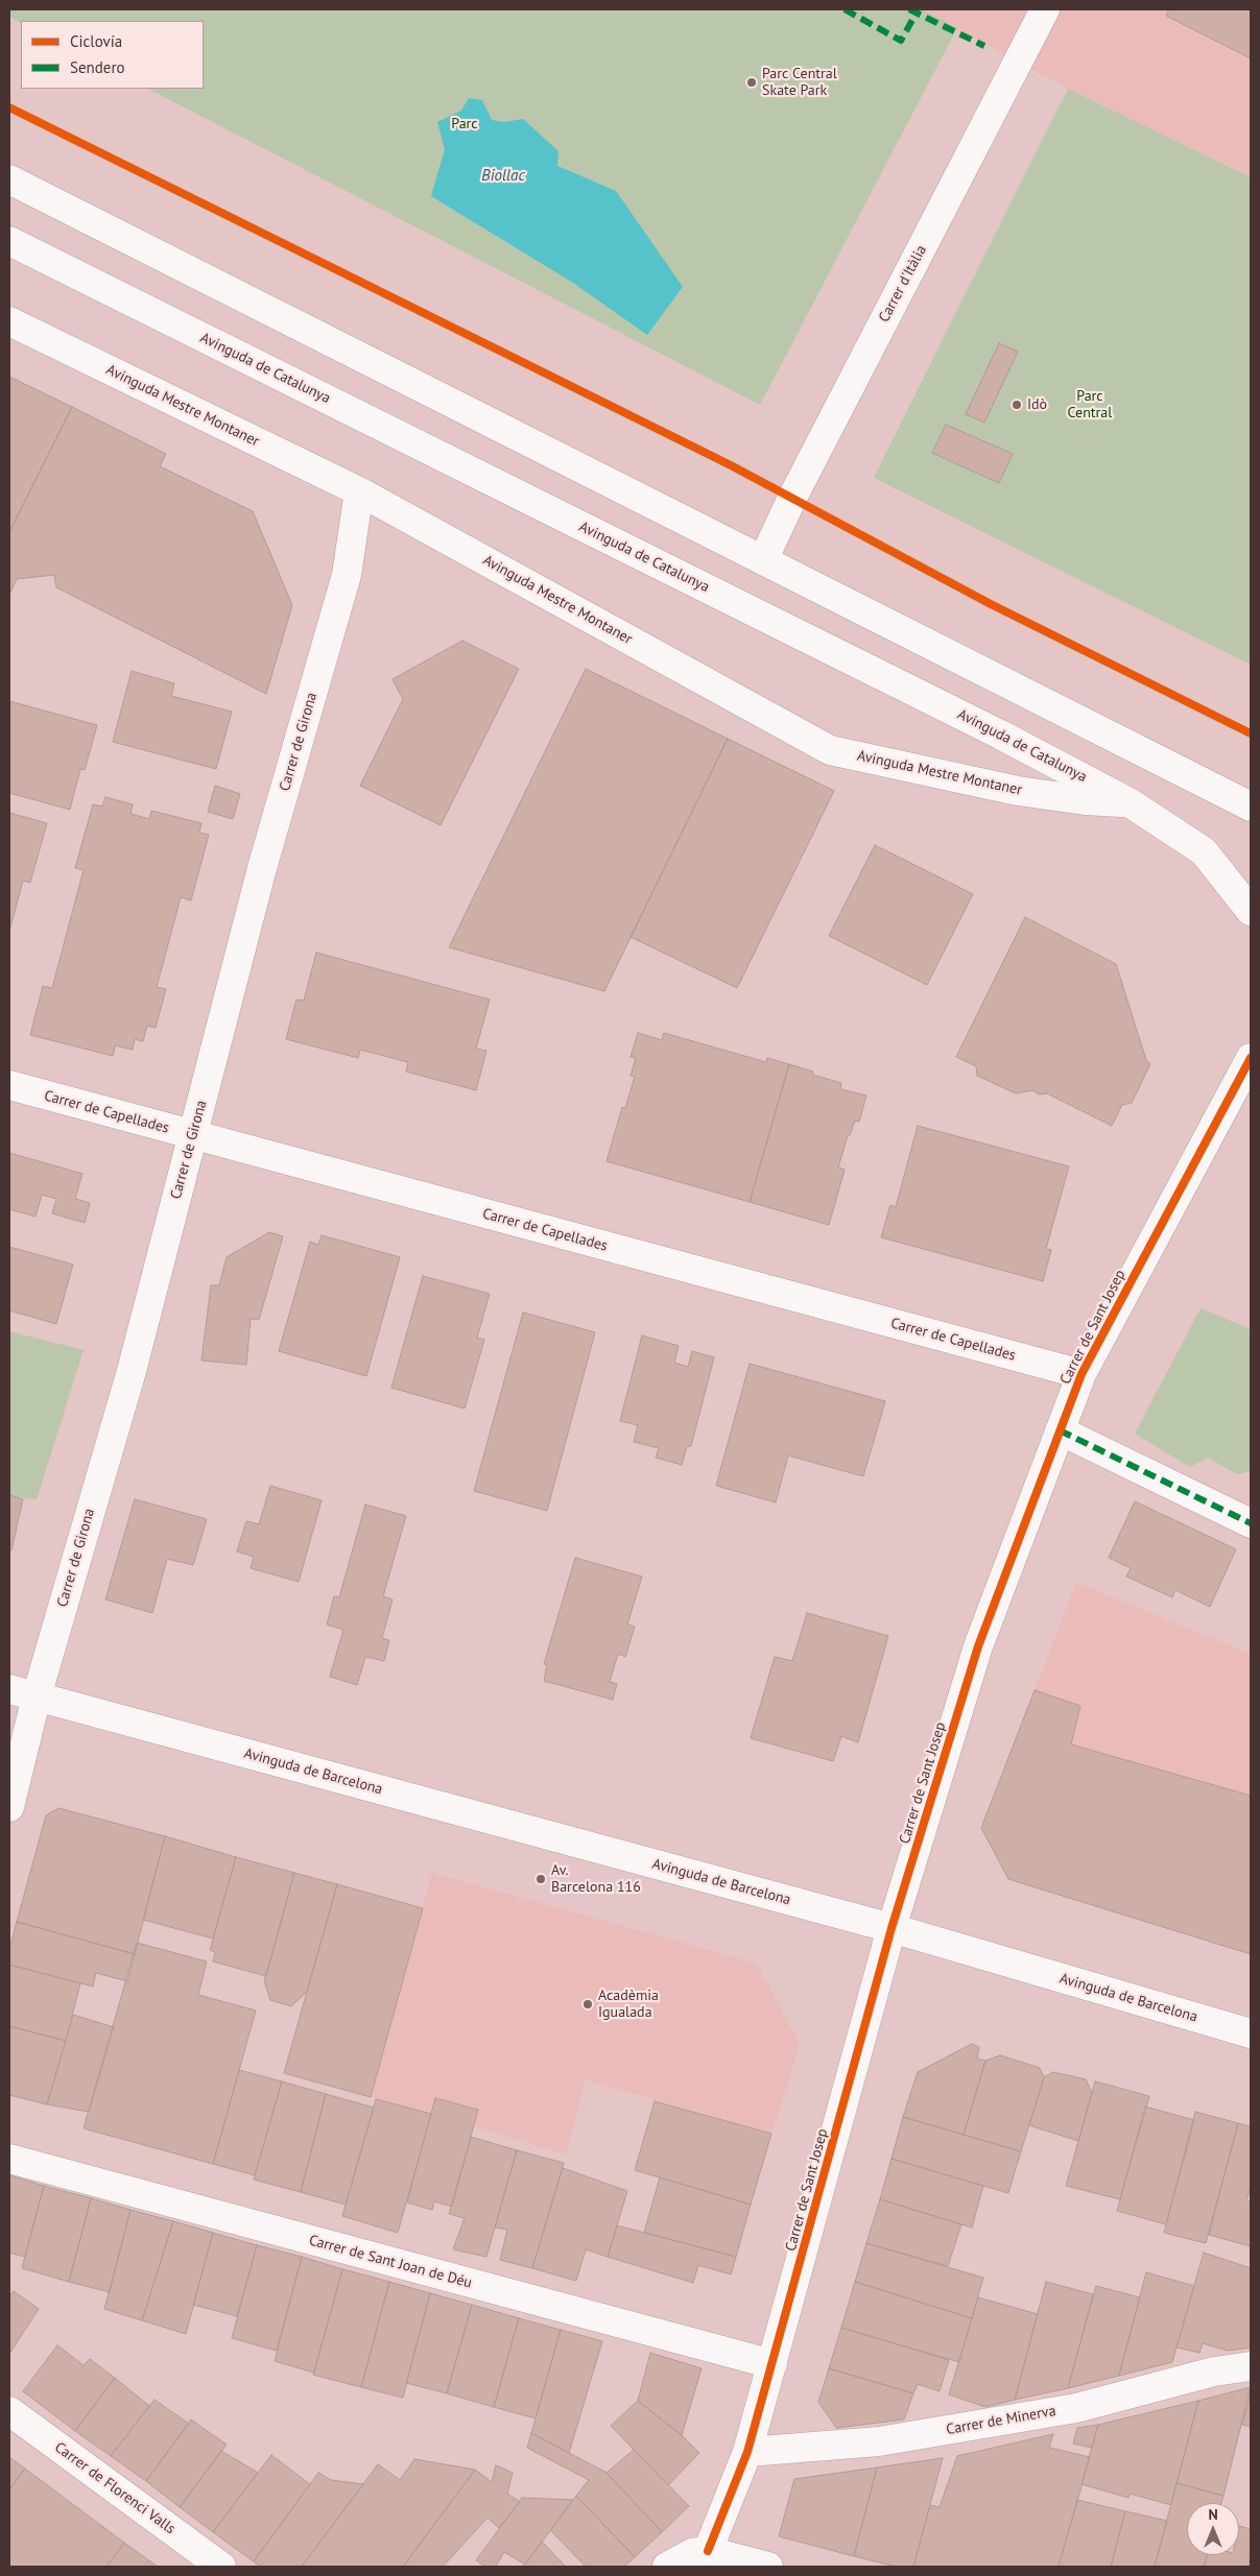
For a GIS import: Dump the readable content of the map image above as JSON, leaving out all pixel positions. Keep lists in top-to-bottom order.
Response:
{
  "streets": {
    "street": [
      "Carrer d'Itàlia",
      "Avinguda de Catalunya",
      "Avinguda Mestre Montaner",
      "Carrer de Girona",
      "Carrer de Capellades",
      "Carrer de Sant Josep",
      "Avinguda de Barcelona",
      "Carrer de Sant Joan de Déu",
      "Carrer de Minerva",
      "Carrer de Florenci Valls"
    ]
  },
  "crossings": [
    ["Avinguda de Catalunya", "Avinguda Mestre Montaner"],
    ["Avinguda Mestre Montaner", "Carrer de Girona"],
    ["Carrer de Girona", "Carrer de Capellades"],
    ["Carrer de Girona", "Avinguda de Barcelona"],
    ["Carrer de Capellades", "Carrer de Sant Josep"],
    ["Carrer de Sant Josep", "Avinguda de Barcelona"],
    ["Carrer de Sant Josep", "Carrer de Sant Joan de Déu"],
    ["Carrer de Sant Josep", "Carrer de Minerva"]
  ],
  "water": ["Biollac"],
  "parks": ["Parc", "Parc Central"],
  "places": [
    "Parc Central Skate Park",
    "Idò",
    "Av. Barcelona 116",
    "Acadèmia Igualada"
  ],
  "legend": ["Ciclovía", "Sendero"],
  "north": "top"
}
